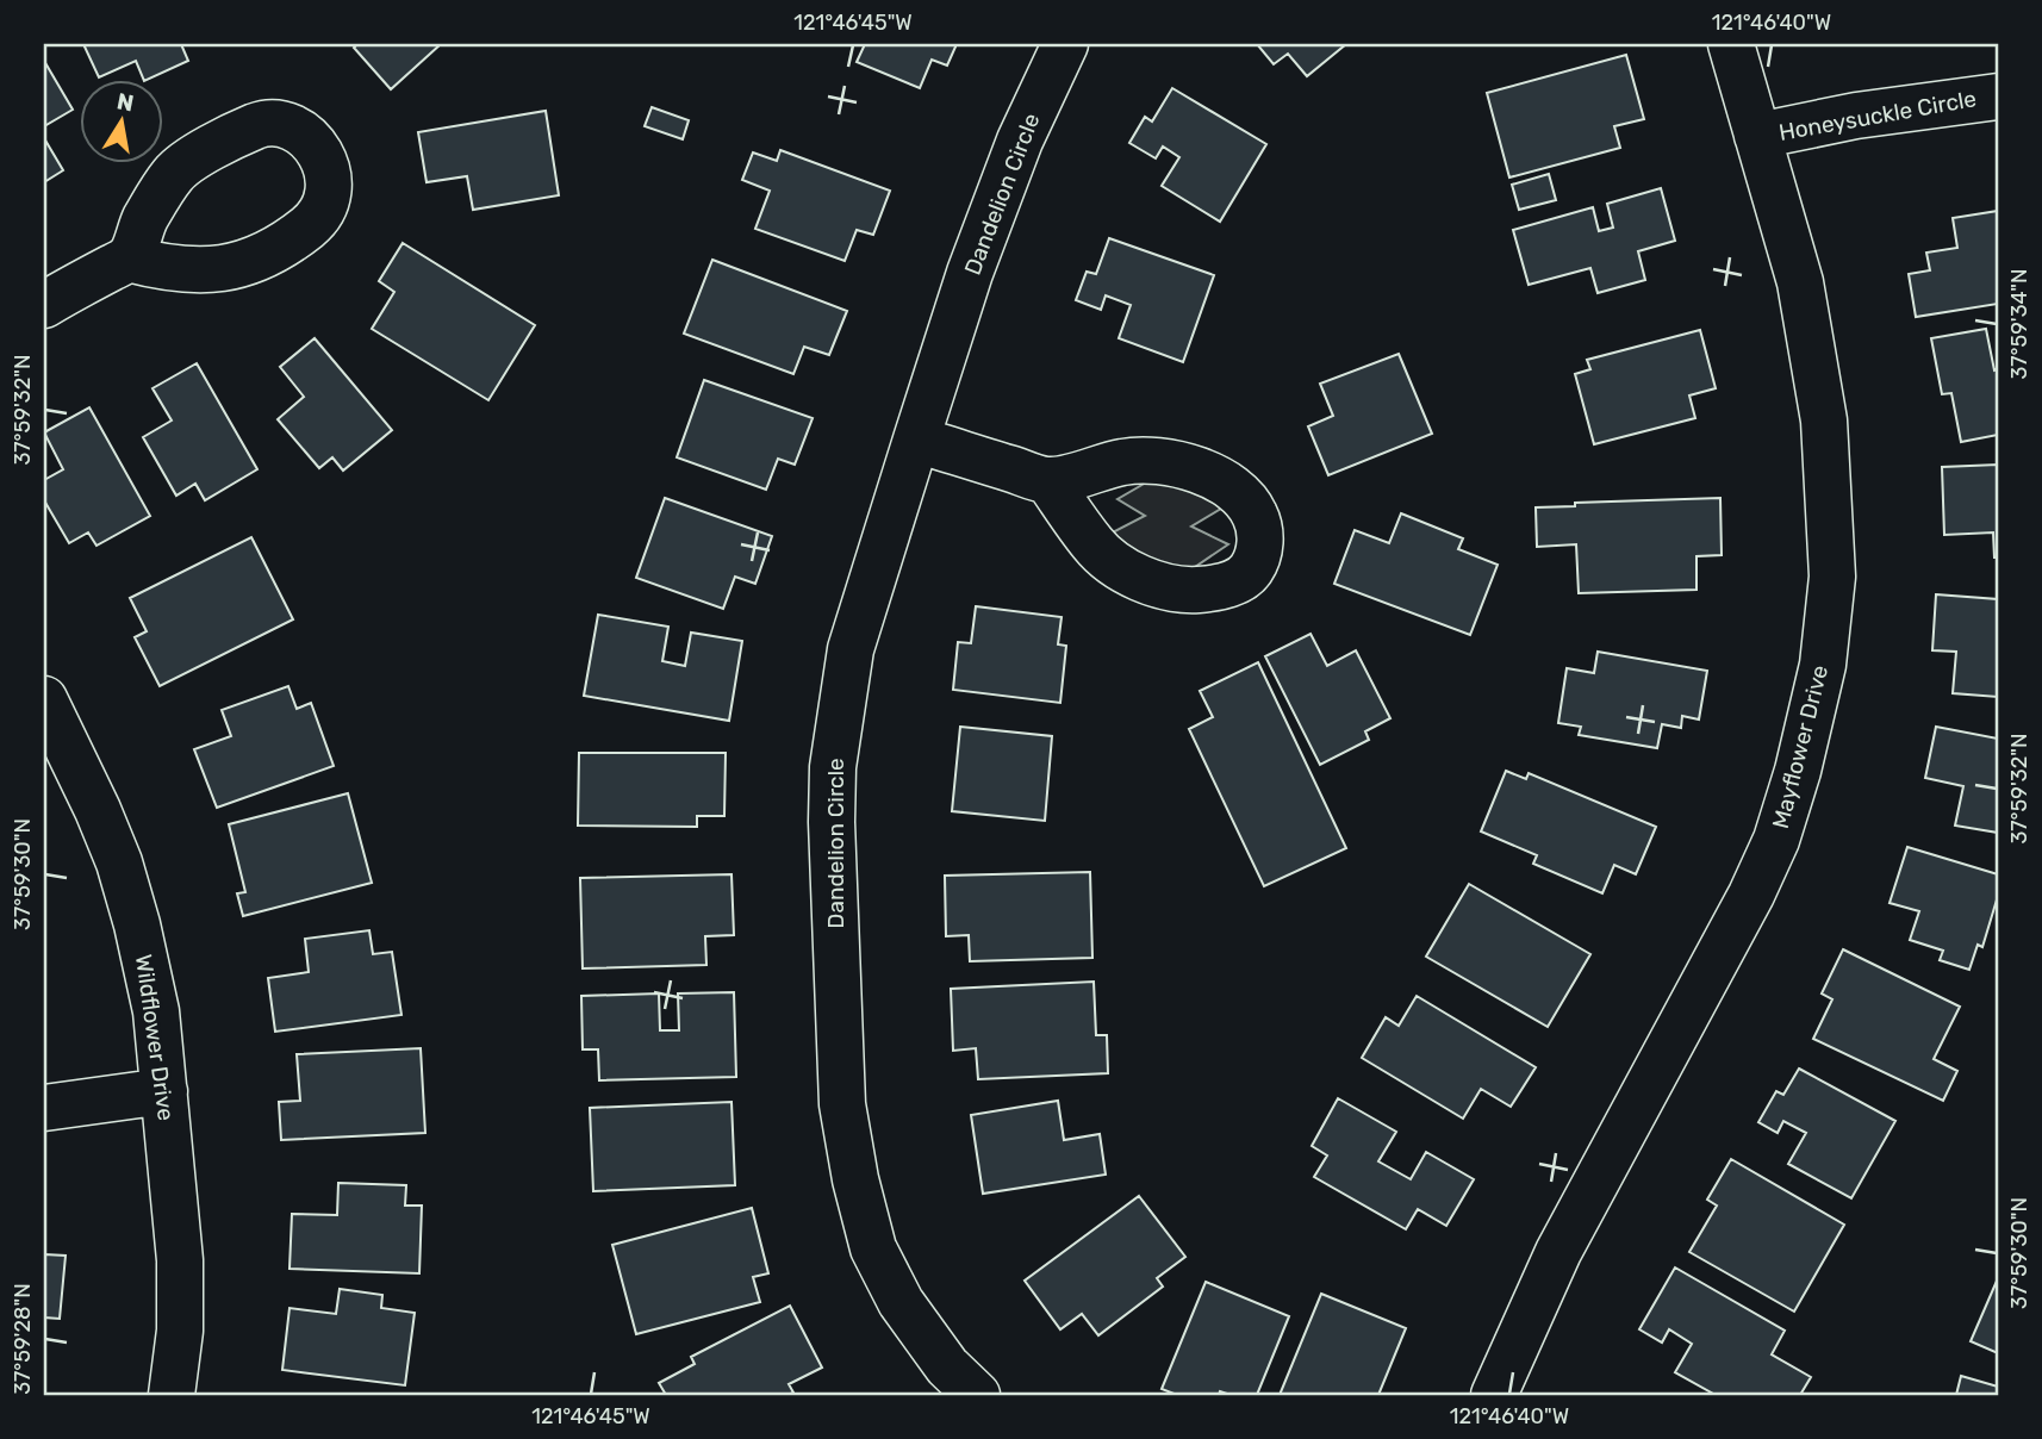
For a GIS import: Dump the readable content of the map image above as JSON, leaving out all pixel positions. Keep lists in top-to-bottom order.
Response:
{
  "streets": {
    "street": [
      "Honeysuckle Circle",
      "Dandelion Circle",
      "Mayflower Drive",
      "Wildflower Drive"
    ]
  },
  "crossings": [
    ["Honeysuckle Circle", "Mayflower Drive"]
  ],
  "north": "top",
  "coordinates": [
    "121°46'45\"W",
    "121°46'40\"W",
    "37°59'34\"N",
    "37°59'32\"N",
    "37°59'30\"N",
    "37°59'28\"N"
  ]
}
